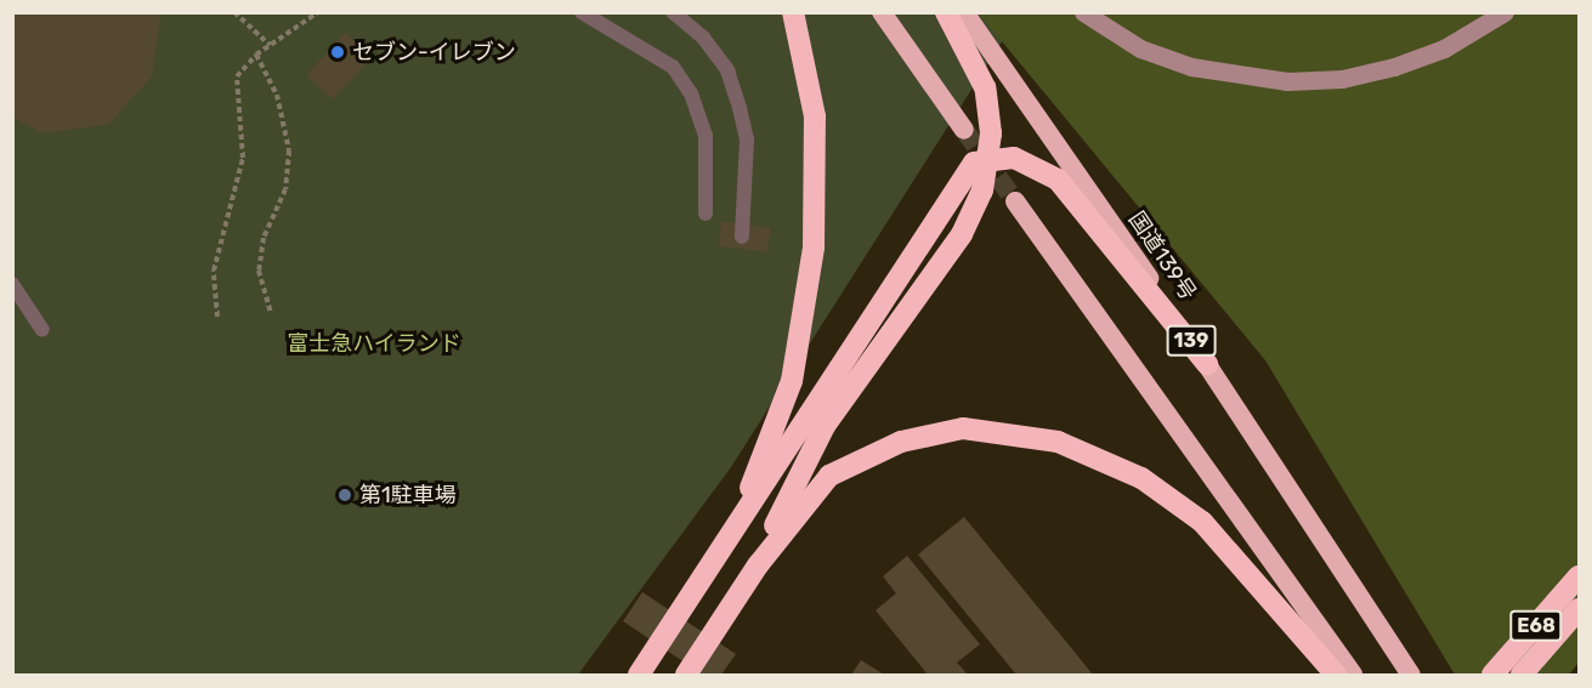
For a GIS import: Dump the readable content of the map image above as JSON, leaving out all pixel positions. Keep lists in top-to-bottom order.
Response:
{
  "streets": {
    "highway": ["国道139号", "139", "E68"]
  },
  "parks": ["富士急ハイランド"],
  "places": ["セブン-イレブン", "第1駐車場"]
}
